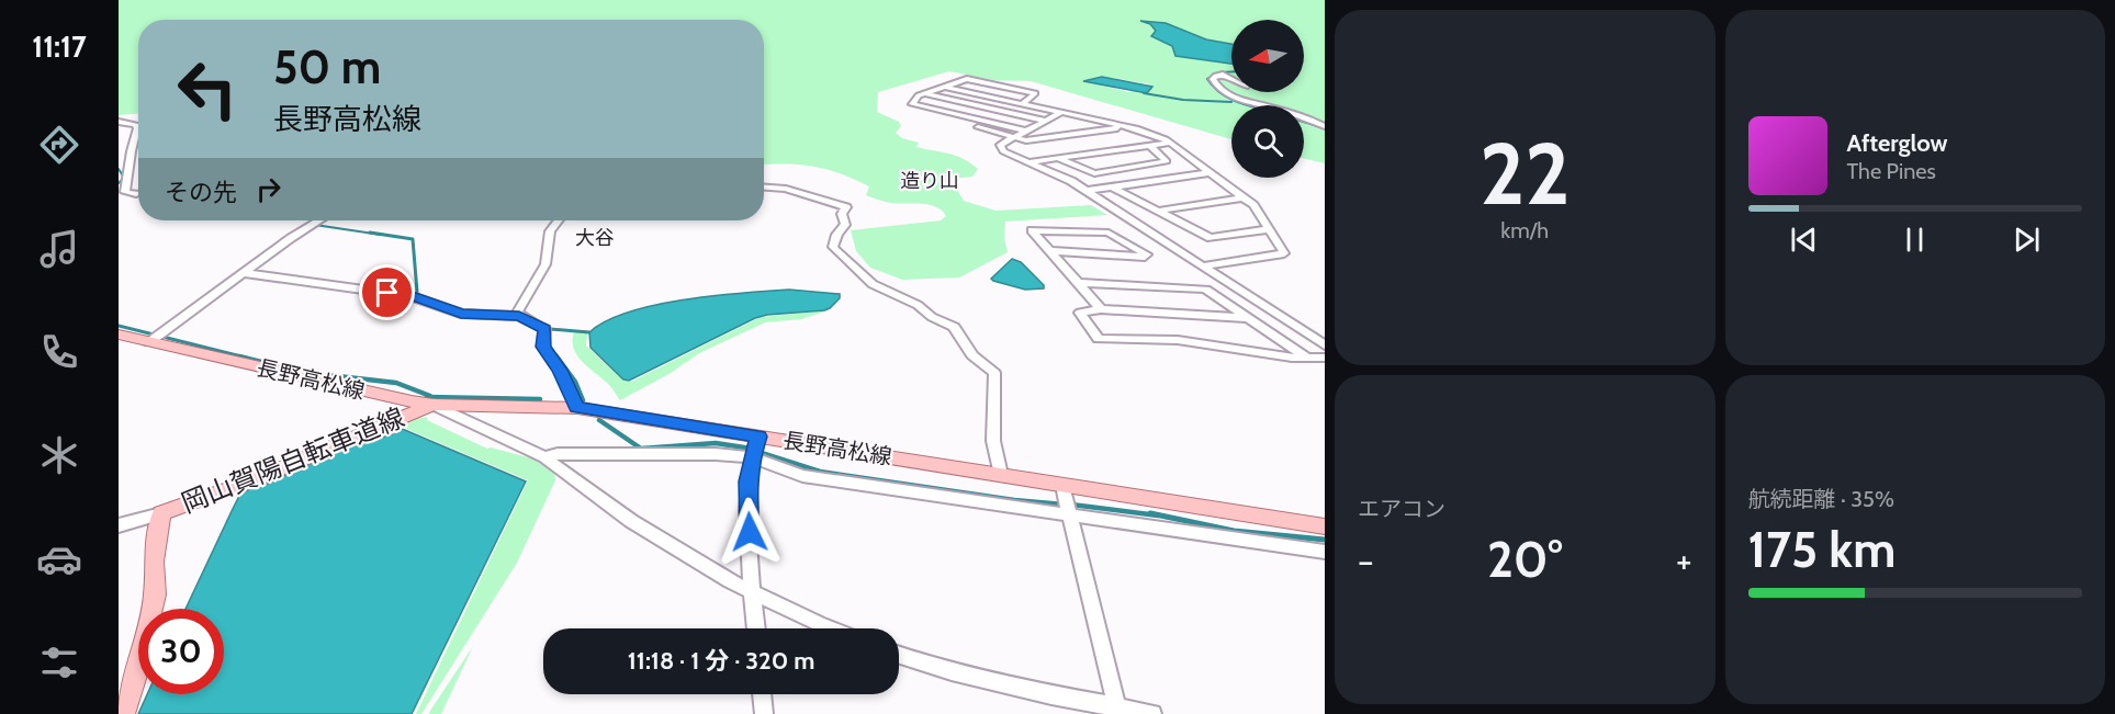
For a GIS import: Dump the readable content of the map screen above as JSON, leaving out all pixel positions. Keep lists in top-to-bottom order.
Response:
{
  "streets": {
    "main road": ["長野高松線", "岡山賀陽自転車道線"]
  },
  "crossings": [
    ["長野高松線", "岡山賀陽自転車道線"]
  ],
  "districts": ["造り山", "大谷"],
  "north": "left",
  "page": {
    "tabs": "11:17",
    "tile": [
      ["22", "km/h"],
      "エアコン",
      ["航続距離 · 35%", "175 km"]
    ],
    "turn": ["50 m", "長野高松線"],
    "song": ["Afterglow", "The Pines"],
    "then": "その先",
    "heat": ["−", "20°", "+"],
    "limit": "30",
    "trip": "11:18 · 1 分 · 320 m"
  }
}
